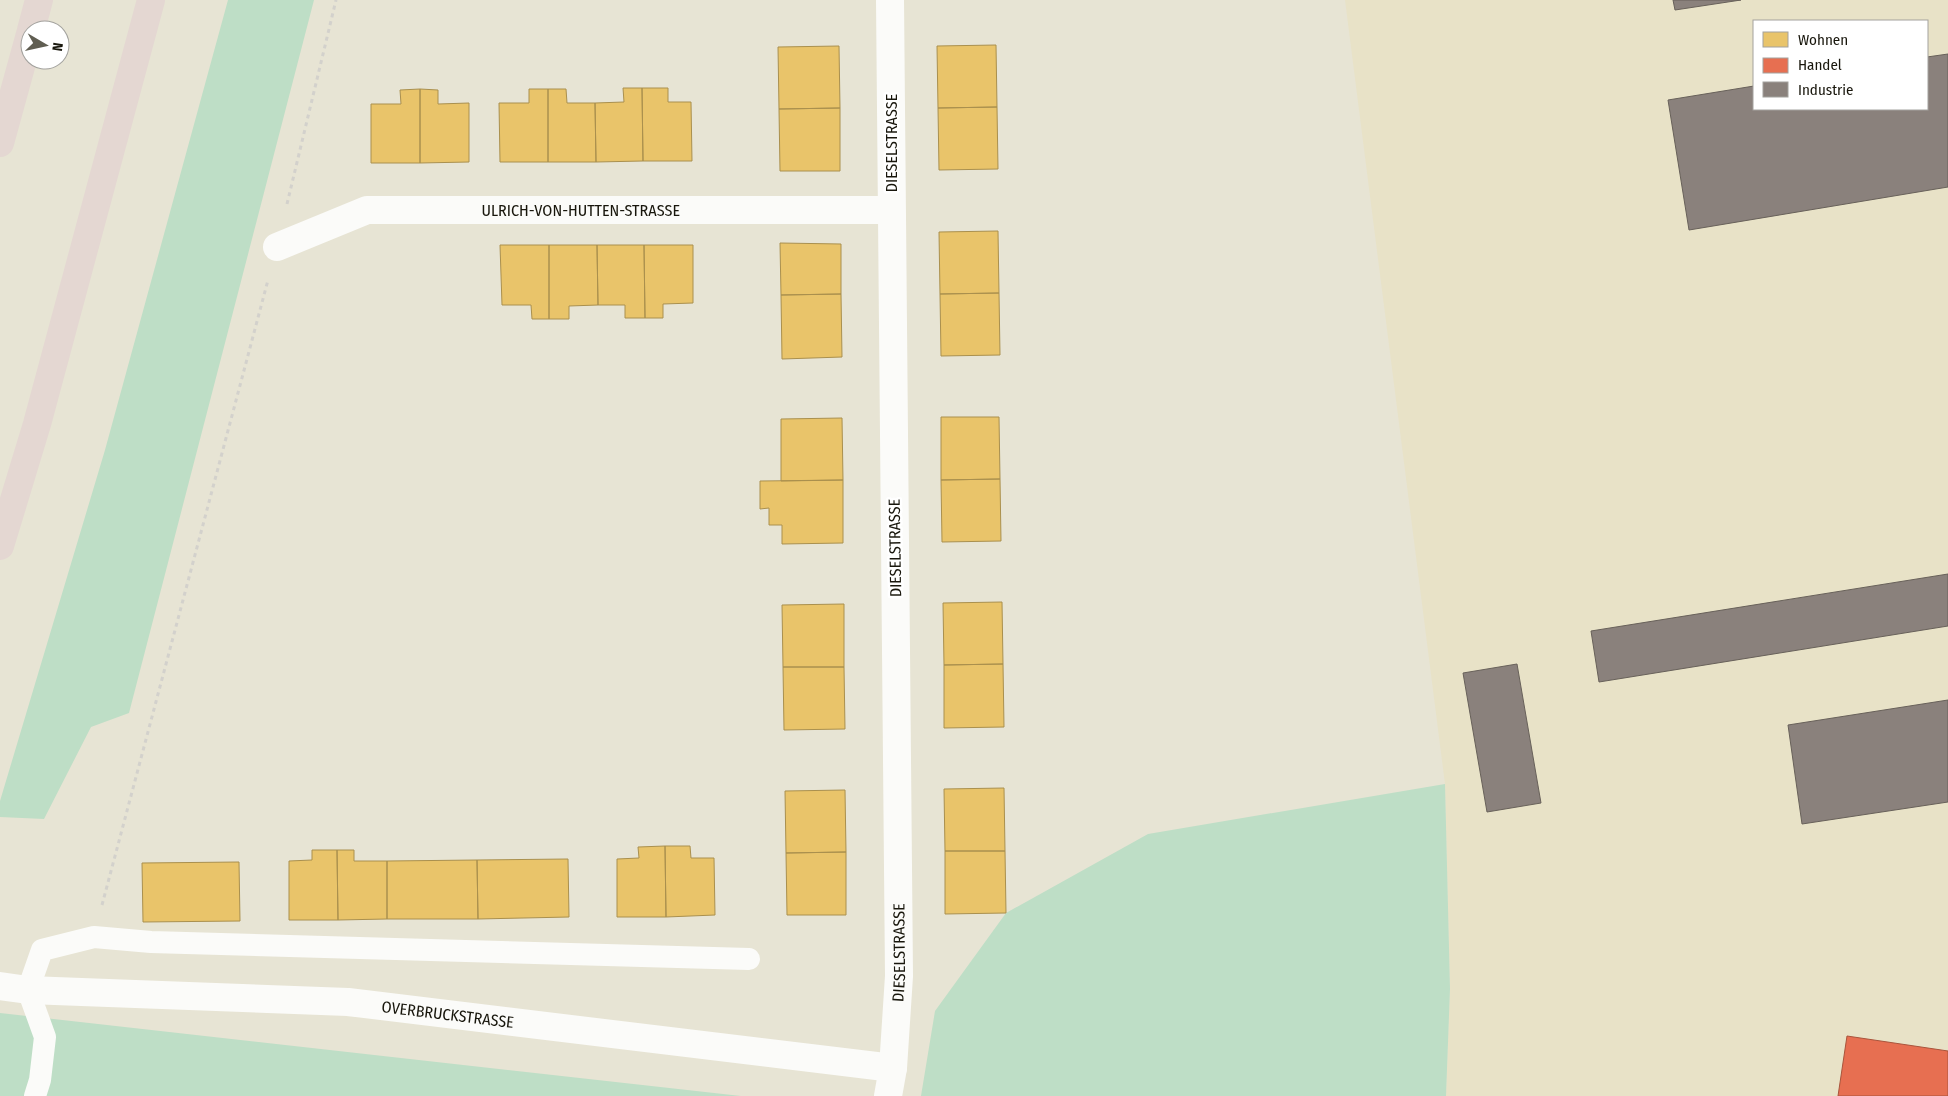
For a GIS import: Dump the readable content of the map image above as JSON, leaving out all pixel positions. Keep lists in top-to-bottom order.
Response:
{
  "streets": {
    "street": ["DIESELSTRASSE", "ULRICH-VON-HUTTEN-STRASSE", "OVERBRUCKSTRASSE"]
  },
  "crossings": [
    ["DIESELSTRASSE", "ULRICH-VON-HUTTEN-STRASSE"],
    ["DIESELSTRASSE", "OVERBRUCKSTRASSE"]
  ],
  "legend": ["Wohnen", "Handel", "Industrie"],
  "north": "right"
}
